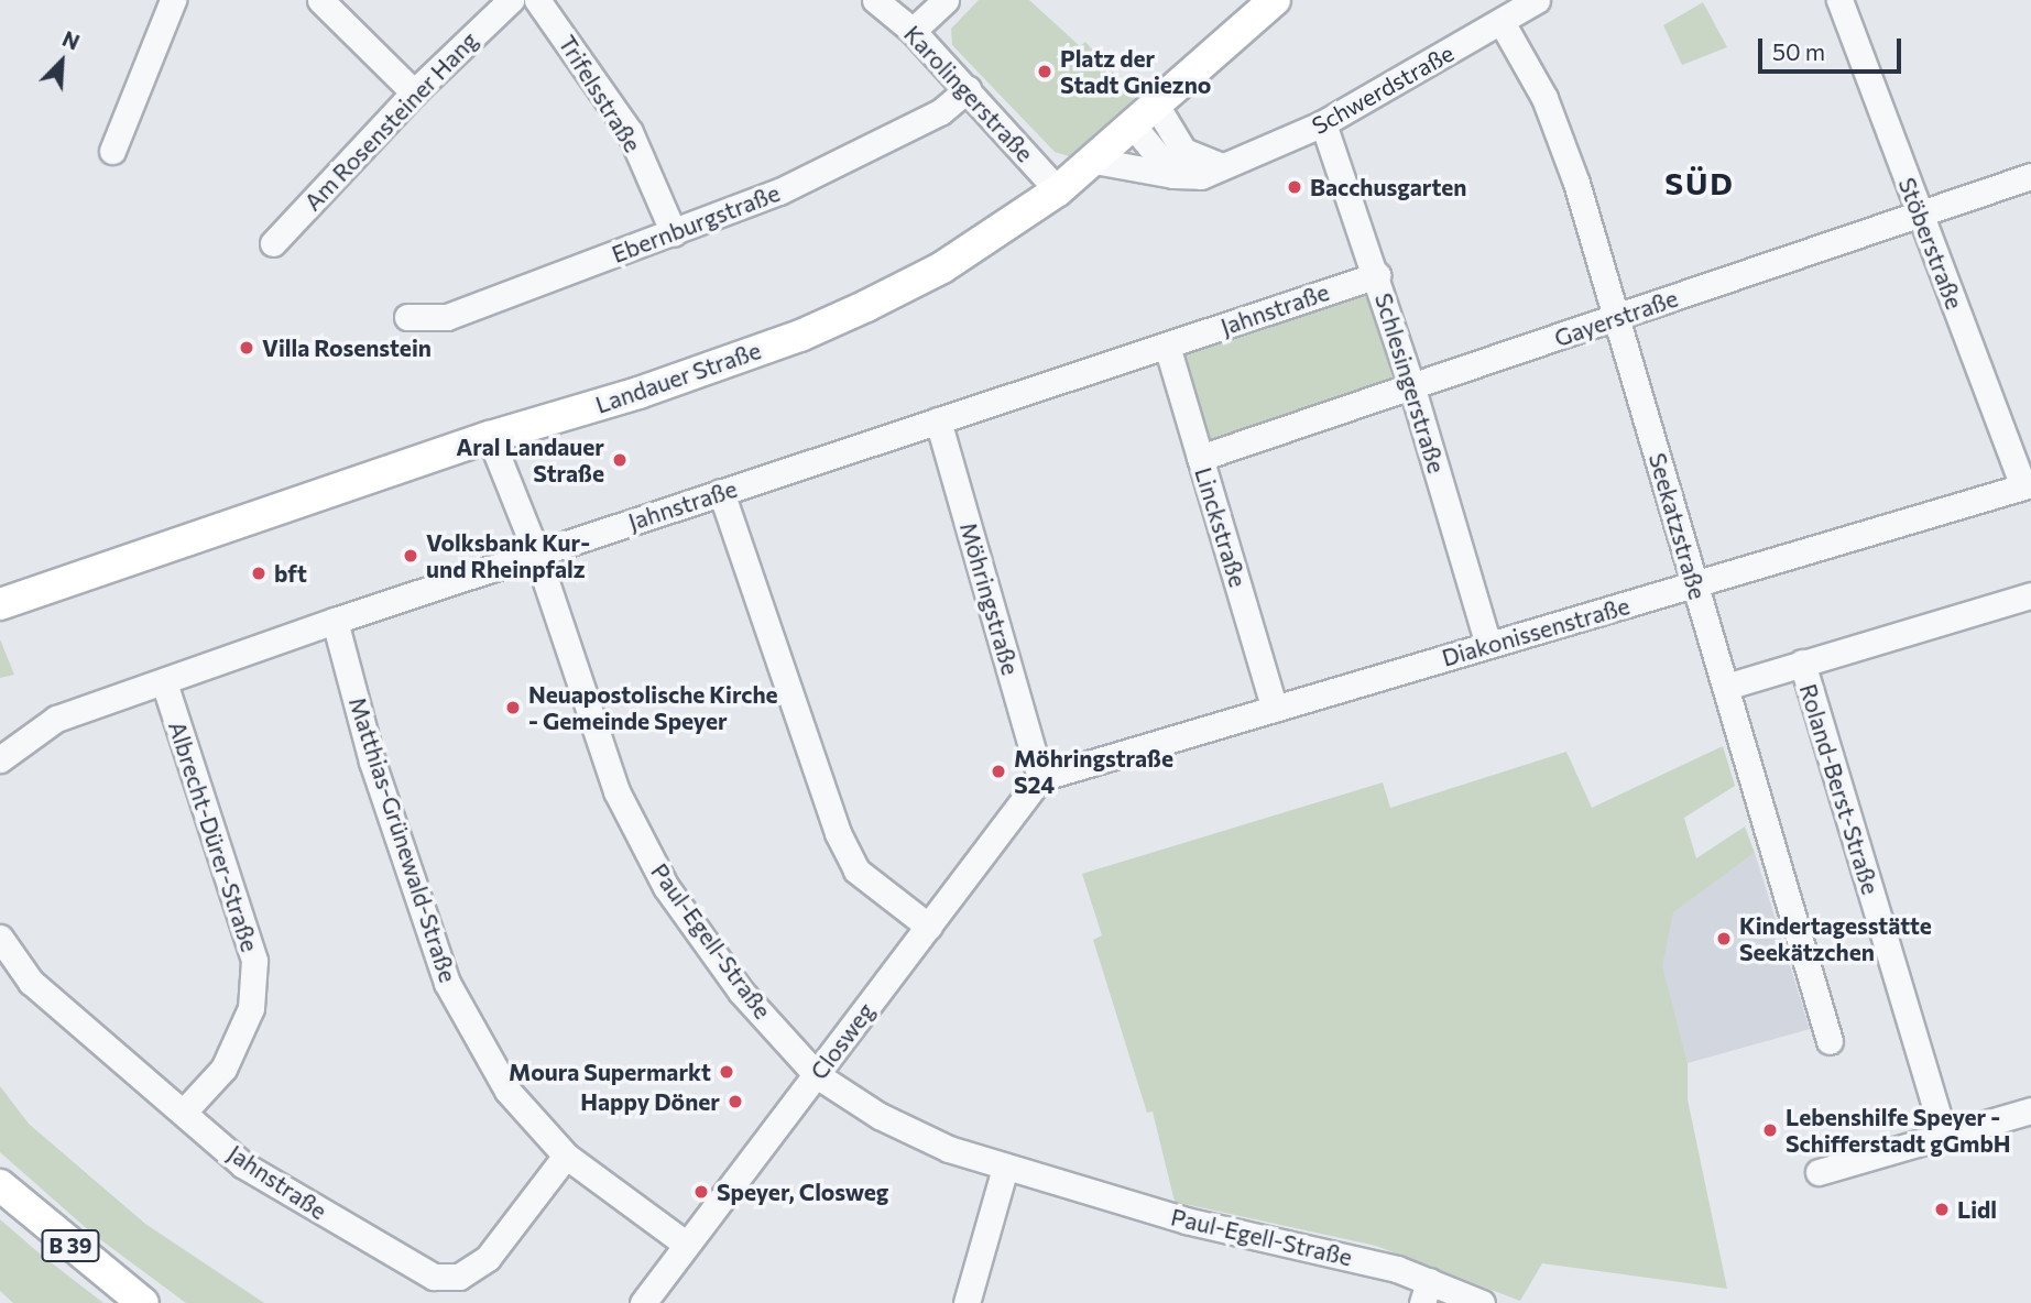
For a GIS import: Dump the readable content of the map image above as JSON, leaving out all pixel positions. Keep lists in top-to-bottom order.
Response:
{
  "streets": {
    "main road": ["Landauer Straße", "B 39"],
    "street": [
      "Schwerdstraße",
      "Trifelsstraße",
      "Karolingerstraße",
      "Am Rosensteiner Hang",
      "Ebernburgstraße",
      "Stöberstraße",
      "Jahnstraße",
      "Gayerstraße",
      "Schlesingerstraße",
      "Seekatzstraße",
      "Linckstraße",
      "Möhringstraße",
      "Diakonissenstraße",
      "Roland-Berst-Straße",
      "Albrecht-Dürer-Straße",
      "Matthias-Grünewald-Straße",
      "Paul-Egell-Straße",
      "Closweg"
    ]
  },
  "crossings": [
    ["Schwerdstraße", "Landauer Straße"],
    ["Schwerdstraße", "Schlesingerstraße"],
    ["Schwerdstraße", "Seekatzstraße"],
    ["Trifelsstraße", "Ebernburgstraße"],
    ["Karolingerstraße", "Ebernburgstraße"],
    ["Karolingerstraße", "Landauer Straße"],
    ["Stöberstraße", "Gayerstraße"],
    ["Stöberstraße", "Diakonissenstraße"],
    ["Jahnstraße", "Schlesingerstraße"],
    ["Jahnstraße", "Linckstraße"],
    ["Jahnstraße", "Möhringstraße"],
    ["Jahnstraße", "Albrecht-Dürer-Straße"],
    ["Jahnstraße", "Matthias-Grünewald-Straße"],
    ["Jahnstraße", "Paul-Egell-Straße"],
    ["Gayerstraße", "Schlesingerstraße"],
    ["Gayerstraße", "Seekatzstraße"],
    ["Gayerstraße", "Linckstraße"],
    ["Landauer Straße", "Paul-Egell-Straße"],
    ["Schlesingerstraße", "Diakonissenstraße"],
    ["Seekatzstraße", "Diakonissenstraße"],
    ["Linckstraße", "Diakonissenstraße"],
    ["Möhringstraße", "Diakonissenstraße"],
    ["Möhringstraße", "Closweg"],
    ["Diakonissenstraße", "Closweg"],
    ["Matthias-Grünewald-Straße", "Closweg"],
    ["Paul-Egell-Straße", "Closweg"]
  ],
  "districts": ["SÜD"],
  "places": [
    "Platz der Stadt Gniezno",
    "Bacchusgarten",
    "Villa Rosenstein",
    "Aral Landauer Straße",
    "Volksbank Kur- und Rheinpfalz",
    "bft",
    "Neuapostolische Kirche - Gemeinde Speyer",
    "Möhringstraße S24",
    "Kindertagesstätte Seekätzchen",
    "Moura Supermarkt",
    "Happy Döner",
    "Lebenshilfe Speyer - Schifferstadt gGmbH",
    "Speyer, Closweg",
    "Lidl"
  ],
  "scale_bar": "50 m",
  "north": "top right"
}
